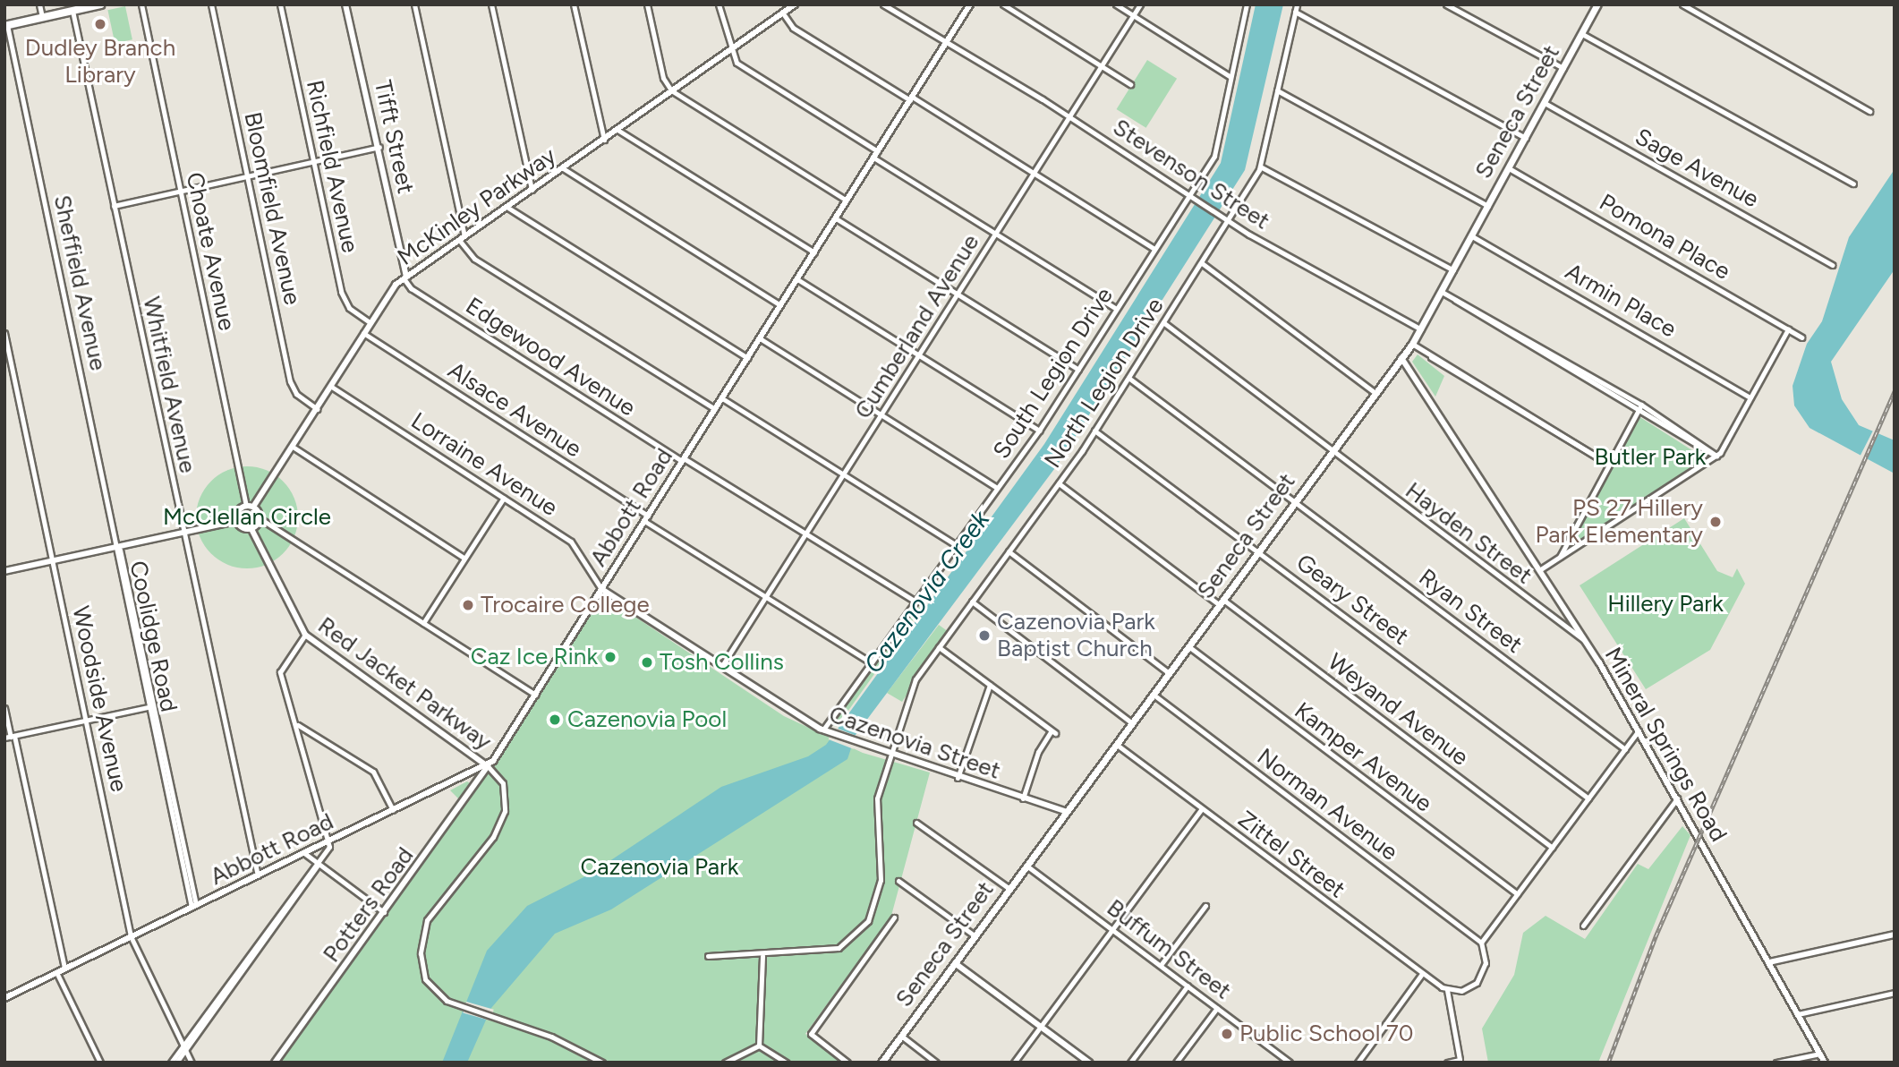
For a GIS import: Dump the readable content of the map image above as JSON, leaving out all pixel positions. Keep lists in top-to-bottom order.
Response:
{
  "streets": {
    "main road": ["Seneca Street"],
    "street": [
      "Tifft Street",
      "Richfield Avenue",
      "Sage Avenue",
      "Stevenson Street",
      "McKinley Parkway",
      "Bloomfield Avenue",
      "Pomona Place",
      "Choate Avenue",
      "Sheffield Avenue",
      "Armin Place",
      "Cumberland Avenue",
      "Edgewood Avenue",
      "South Legion Drive",
      "North Legion Drive",
      "Whitfield Avenue",
      "Alsace Avenue",
      "Lorraine Avenue",
      "Abbott Road",
      "Hayden Street",
      "Geary Street",
      "Ryan Street",
      "Coolidge Road",
      "Red Jacket Parkway",
      "Woodside Avenue",
      "Weyand Avenue",
      "Cazenovia Street",
      "Mineral Springs Road",
      "Kamper Avenue",
      "Norman Avenue",
      "Zittel Street",
      "Potters Road",
      "Buffum Street"
    ]
  },
  "crossings": [
    ["Seneca Street", "Sage Avenue"],
    ["Seneca Street", "Stevenson Street"],
    ["Seneca Street", "Pomona Place"],
    ["Seneca Street", "Armin Place"],
    ["Seneca Street", "Hayden Street"],
    ["Seneca Street", "Geary Street"],
    ["Seneca Street", "Ryan Street"],
    ["Seneca Street", "Weyand Avenue"],
    ["Seneca Street", "Cazenovia Street"],
    ["Seneca Street", "Mineral Springs Road"],
    ["Seneca Street", "Kamper Avenue"],
    ["Seneca Street", "Norman Avenue"],
    ["Seneca Street", "Zittel Street"],
    ["Seneca Street", "Buffum Street"],
    ["Tifft Street", "McKinley Parkway"],
    ["Tifft Street", "Edgewood Avenue"],
    ["Richfield Avenue", "McKinley Parkway"],
    ["Stevenson Street", "Cumberland Avenue"],
    ["Stevenson Street", "South Legion Drive"],
    ["Stevenson Street", "North Legion Drive"],
    ["Stevenson Street", "Abbott Road"],
    ["McKinley Parkway", "Bloomfield Avenue"],
    ["McKinley Parkway", "Edgewood Avenue"],
    ["McKinley Parkway", "Alsace Avenue"],
    ["McKinley Parkway", "Lorraine Avenue"],
    ["Sheffield Avenue", "Coolidge Road"],
    ["Cumberland Avenue", "Edgewood Avenue"],
    ["Cumberland Avenue", "Alsace Avenue"],
    ["Cumberland Avenue", "Cazenovia Street"],
    ["Edgewood Avenue", "South Legion Drive"],
    ["Edgewood Avenue", "Abbott Road"],
    ["South Legion Drive", "Alsace Avenue"],
    ["South Legion Drive", "Cazenovia Street"],
    ["North Legion Drive", "Hayden Street"],
    ["North Legion Drive", "Geary Street"],
    ["North Legion Drive", "Ryan Street"],
    ["North Legion Drive", "Weyand Avenue"],
    ["North Legion Drive", "Cazenovia Street"],
    ["Whitfield Avenue", "Abbott Road"],
    ["Alsace Avenue", "Abbott Road"],
    ["Lorraine Avenue", "Abbott Road"],
    ["Lorraine Avenue", "Cazenovia Street"],
    ["Abbott Road", "Coolidge Road"],
    ["Abbott Road", "Red Jacket Parkway"],
    ["Abbott Road", "Woodside Avenue"],
    ["Abbott Road", "Cazenovia Street"],
    ["Abbott Road", "Potters Road"],
    ["Hayden Street", "Mineral Springs Road"],
    ["Red Jacket Parkway", "Potters Road"]
  ],
  "water": ["Cazenovia Creek"],
  "parks": [
    "Butler Park",
    "McClellan Circle",
    "Hillery Park",
    "Cazenovia Park"
  ],
  "places": [
    "Dudley Branch Library",
    "PS 27 Hillery Park Elementary",
    "Trocaire College",
    "Cazenovia Park Baptist Church",
    "Caz Ice Rink",
    "Tosh Collins",
    "Cazenovia Pool",
    "Public School 70"
  ]
}
